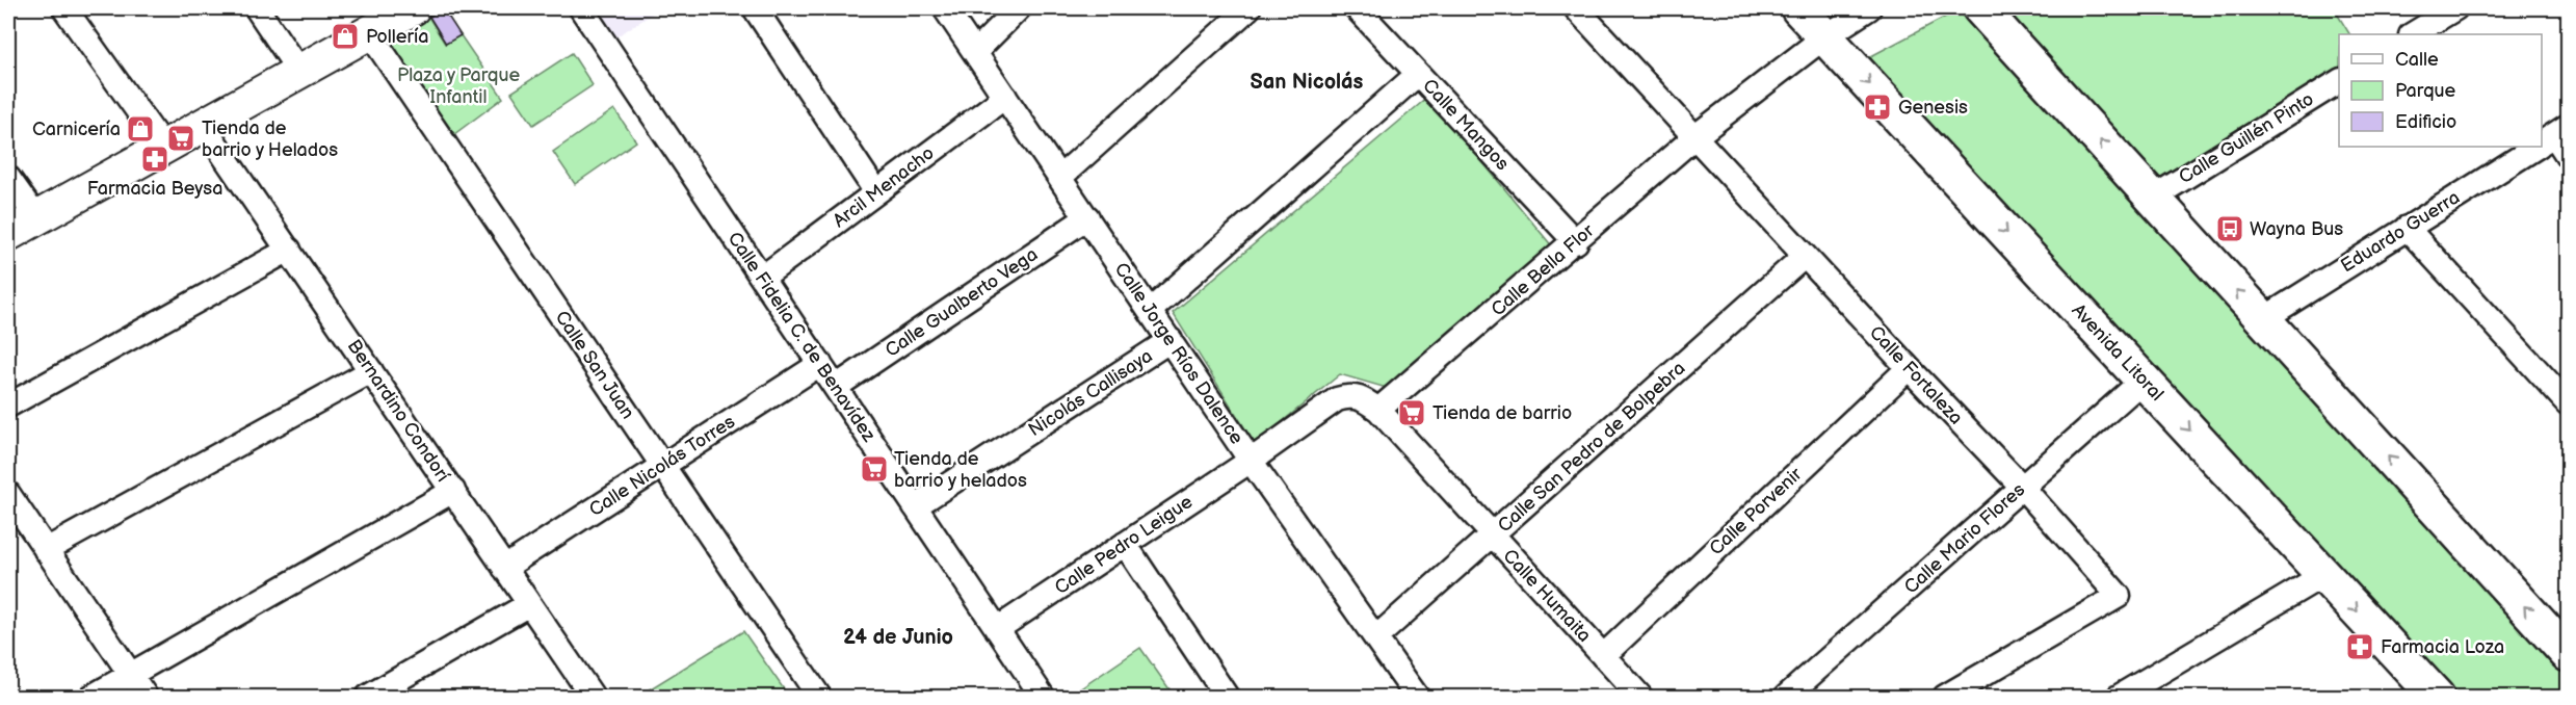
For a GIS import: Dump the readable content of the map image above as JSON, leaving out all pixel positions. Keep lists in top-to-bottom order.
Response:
{
  "streets": {
    "main road": ["Avenida Litoral"],
    "street": [
      "Calle Mangos",
      "Calle Guillén Pinto",
      "Arcil Menacho",
      "Eduardo Guerra",
      "Calle Bella Flor",
      "Calle Gualberto Vega",
      "Calle Fidelia C. de Benavídez",
      "Calle Jorge Ríos Dalence",
      "Calle San Juan",
      "Calle Fortaleza",
      "Nicolás Callisaya",
      "Bernardino Condorí",
      "Calle San Pedro de Bolpebra",
      "Calle Nicolás Torres",
      "Calle Porvenir",
      "Calle Mario Flores",
      "Calle Pedro Leigue",
      "Calle Humaita"
    ]
  },
  "crossings": [
    ["Calle Mangos", "Calle Bella Flor"],
    ["Arcil Menacho", "Calle Fidelia C. de Benavídez"],
    ["Arcil Menacho", "Calle Jorge Ríos Dalence"],
    ["Calle Bella Flor", "Avenida Litoral"],
    ["Calle Bella Flor", "Calle Fortaleza"],
    ["Calle Bella Flor", "Calle Humaita"],
    ["Calle Gualberto Vega", "Calle Fidelia C. de Benavídez"],
    ["Calle Gualberto Vega", "Calle Jorge Ríos Dalence"],
    ["Calle Fidelia C. de Benavídez", "Nicolás Callisaya"],
    ["Calle Fidelia C. de Benavídez", "Calle Nicolás Torres"],
    ["Calle Fidelia C. de Benavídez", "Calle Pedro Leigue"],
    ["Avenida Litoral", "Calle Mario Flores"],
    ["Calle Jorge Ríos Dalence", "Nicolás Callisaya"],
    ["Calle Jorge Ríos Dalence", "Calle San Pedro de Bolpebra"],
    ["Calle Jorge Ríos Dalence", "Calle Pedro Leigue"],
    ["Calle San Juan", "Calle Nicolás Torres"],
    ["Calle Fortaleza", "Calle San Pedro de Bolpebra"],
    ["Calle Fortaleza", "Calle Porvenir"],
    ["Calle Fortaleza", "Calle Mario Flores"],
    ["Bernardino Condorí", "Calle Nicolás Torres"],
    ["Calle San Pedro de Bolpebra", "Calle Humaita"],
    ["Calle Porvenir", "Calle Humaita"]
  ],
  "districts": ["San Nicolás", "24 de Junio"],
  "parks": ["Plaza y Parque Infantil"],
  "places": {
    "shop": ["Pollería", "Carnicería"],
    "pharmacy": ["Genesis", "Farmacia Beysa", "Farmacia Loza"],
    "supermarket": ["Tienda de barrio y Helados", "Tienda de barrio", "Tienda de barrio y helados"],
    "bus stop": ["Wayna Bus"]
  },
  "legend": ["Calle", "Parque", "Edificio"]
}
